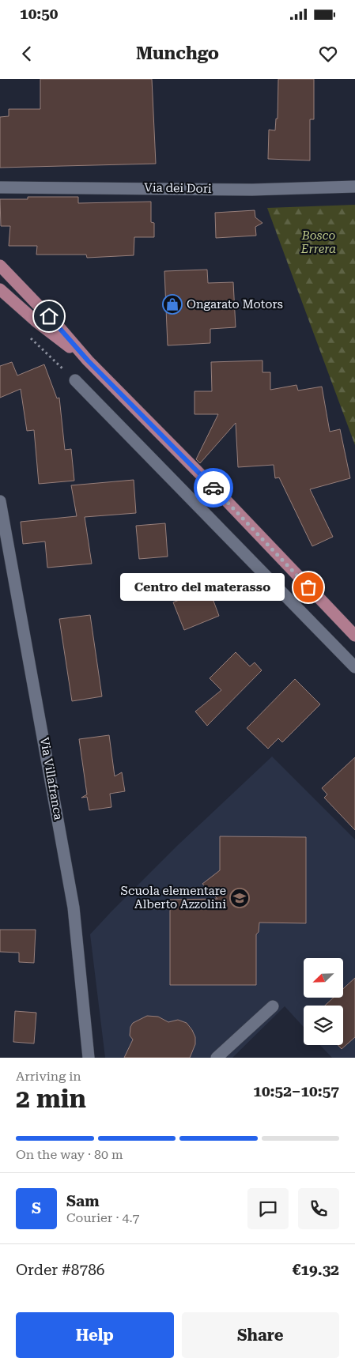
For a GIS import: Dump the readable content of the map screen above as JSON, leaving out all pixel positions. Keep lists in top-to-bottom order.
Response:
{
  "streets": {
    "street": ["Via dei Dori", "Via Villafranca"]
  },
  "parks": ["Bosco Errera"],
  "places": {
    "shop": ["Ongarato Motors"],
    "other": ["Centro del materasso"],
    "school or university": ["Scuola elementare Alberto Azzolini"]
  },
  "north": "bottom left",
  "page": {
    "status": "10:50",
    "header": "Munchgo",
    "bubble": "Centro del materasso",
    "heading": ["2 min", "Arriving in", "10:52–10:57"],
    "panel": [
      "Sam",
      "Courier · 4.7",
      "Order #8786",
      "€19.32"
    ],
    "bar": "On the way · 80 m",
    "round": "S",
    "buttons": ["Help", "Share"]
  }
}
